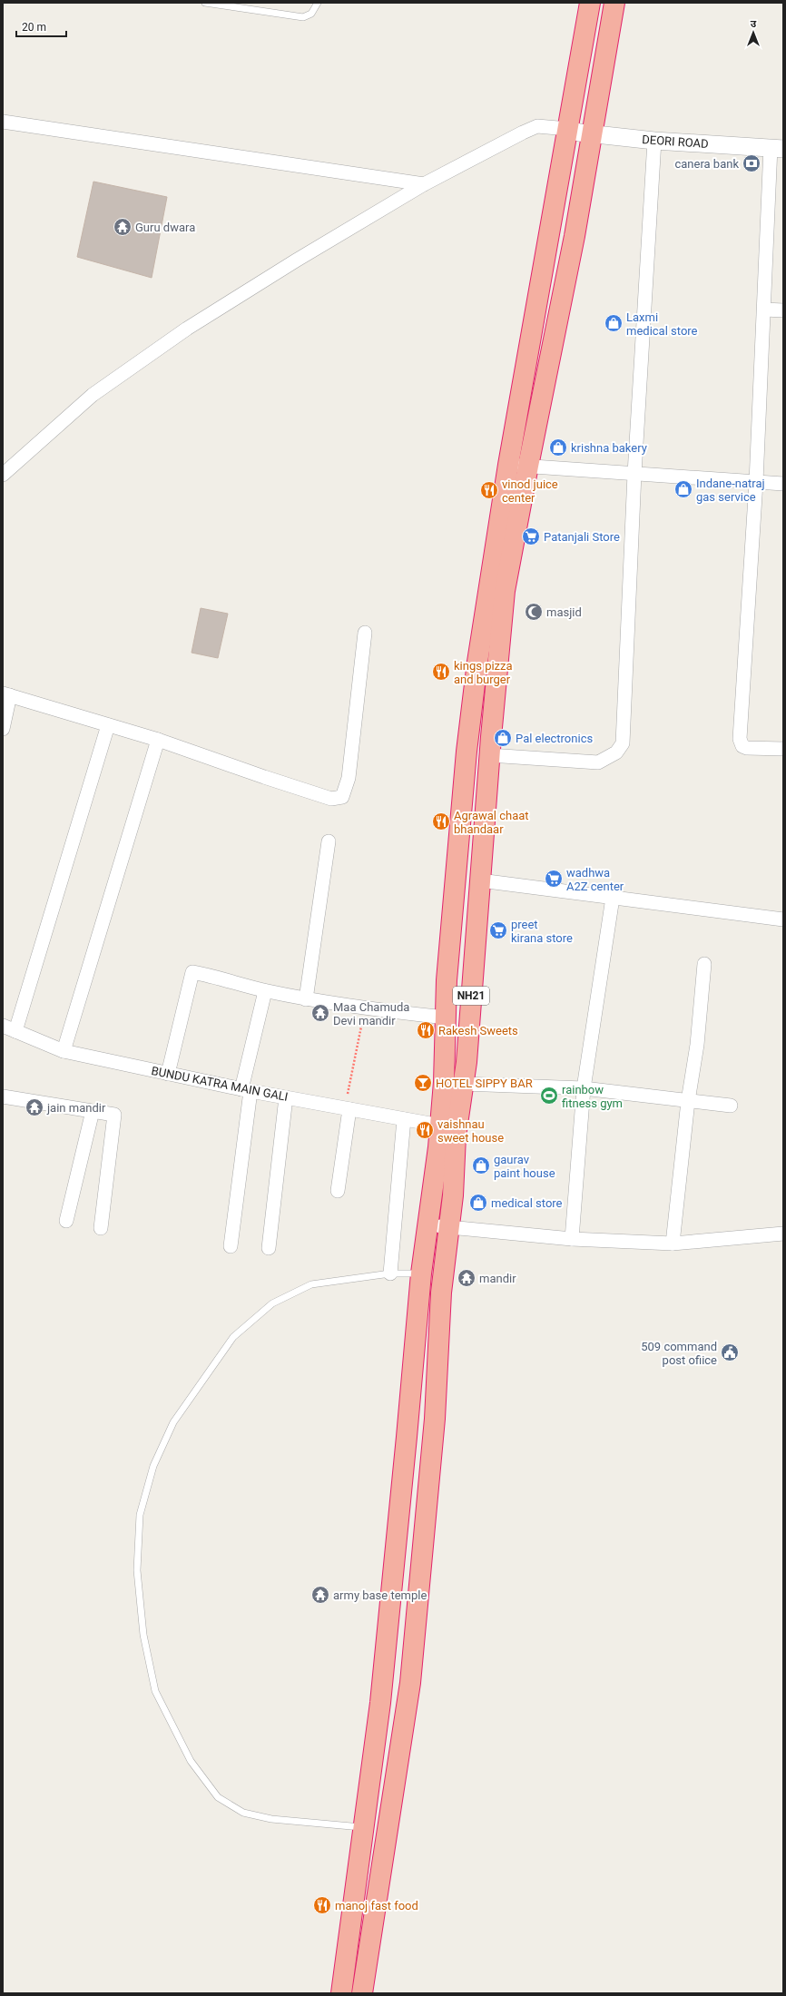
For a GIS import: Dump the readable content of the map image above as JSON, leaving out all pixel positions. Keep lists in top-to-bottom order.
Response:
{
  "streets": {
    "highway": ["NH21"],
    "street": ["DEORI ROAD", "BUNDU KATRA MAIN GALI"]
  },
  "crossings": [
    ["DEORI ROAD", "NH21"],
    ["NH21", "BUNDU KATRA MAIN GALI"]
  ],
  "places": {
    "bank": ["canera bank"],
    "temple": [
      "Guru dwara",
      "Maa Chamuda Devi mandir",
      "jain mandir",
      "mandir",
      "army base temple"
    ],
    "shop": [
      "Laxmi medical store",
      "krishna bakery",
      "Indane-natraj gas service",
      "Pal electronics",
      "gaurav paint house",
      "medical store"
    ],
    "restaurant": [
      "vinod juice center",
      "kings pizza and burger",
      "Agrawal chaat bhandaar",
      "Rakesh Sweets",
      "vaishnau sweet house",
      "manoj fast food"
    ],
    "supermarket": ["Patanjali Store", "wadhwa A2Z center", "preet kirana store"],
    "mosque": ["masjid"],
    "bar": ["HOTEL SIPPY BAR"],
    "sports": ["rainbow fitness gym"],
    "public building": ["509 command post ofiice"]
  },
  "scale_bar": "20 m",
  "north": "top"
}
